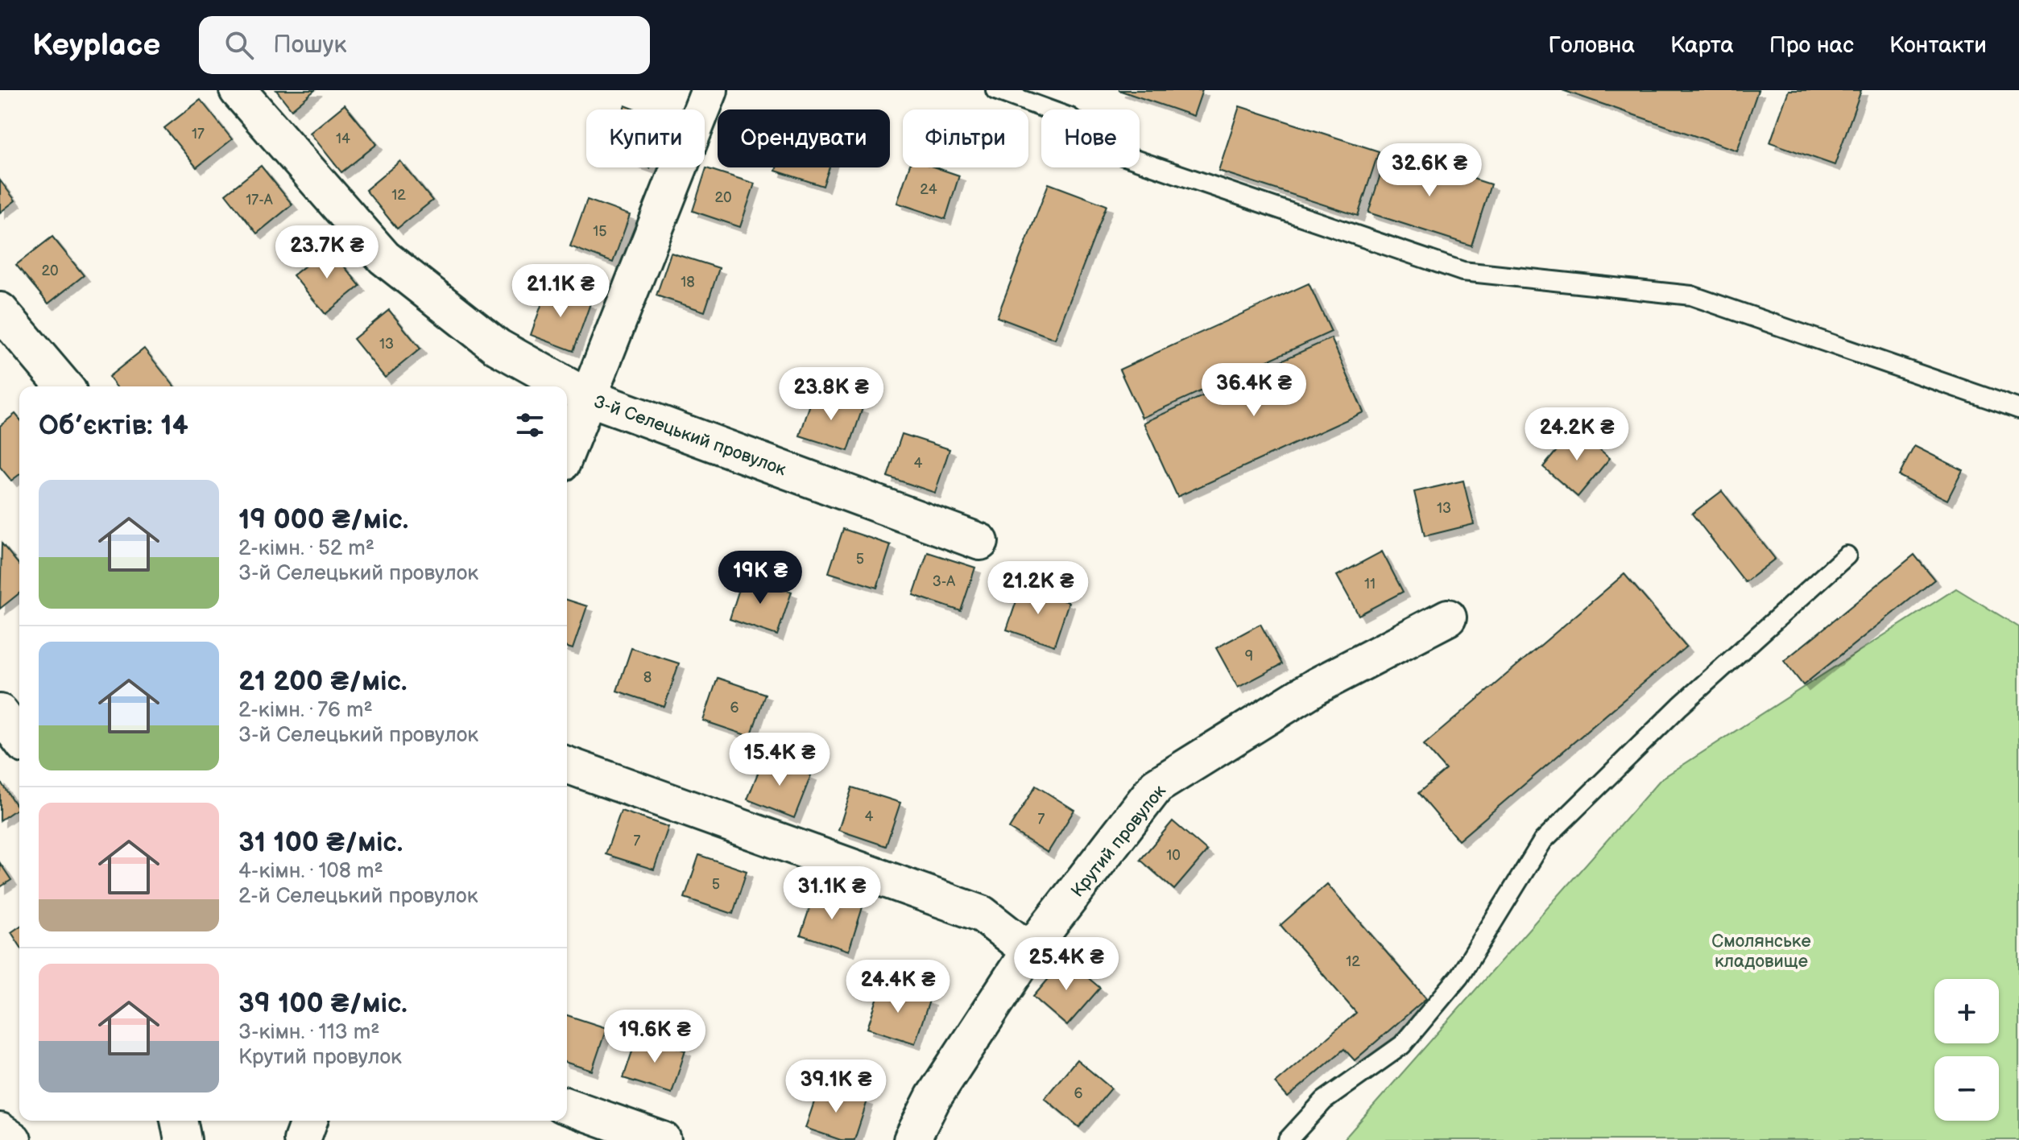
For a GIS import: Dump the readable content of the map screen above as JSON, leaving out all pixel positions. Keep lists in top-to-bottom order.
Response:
{
  "streets": {
    "street": ["3-й Селецький провулок", "Крутий провулок"]
  },
  "parks": ["Смолянське кладовище"],
  "house_numbers": [
    "17",
    "14",
    "24",
    "12",
    "20",
    "17-А",
    "15",
    "20",
    "18",
    "13",
    "4",
    "13",
    "5",
    "3-А",
    "11",
    "9",
    "8",
    "6",
    "4",
    "7",
    "7",
    "10",
    "5",
    "12",
    "6"
  ],
  "page": {
    "header": "Keyplace",
    "search": "Пошук",
    "nav": [
      "Головна",
      "Карта",
      "Про нас",
      "Контакти"
    ],
    "chip": [
      "Купити",
      "Орендувати",
      "Фільтри",
      "Нове"
    ],
    "price": [
      "32.6K ₴",
      "23.7K ₴",
      "21.1K ₴",
      "36.4K ₴",
      "23.8K ₴",
      "24.2K ₴",
      "19K ₴",
      "21.2K ₴",
      "15.4K ₴",
      "31.1K ₴",
      "25.4K ₴",
      "24.4K ₴",
      "19.6K ₴",
      "39.1K ₴"
    ],
    "heading": "Об’єктів: 14",
    "list": [
      {
        "name": "19 000 ₴/міс.",
        "note": "2-кімн. · 52 m² · 3-й Селецький провулок"
      },
      {
        "name": "21 200 ₴/міс.",
        "note": "2-кімн. · 76 m² · 3-й Селецький провулок"
      },
      {
        "name": "31 100 ₴/міс.",
        "note": "4-кімн. · 108 m² · 2-й Селецький провулок"
      },
      {
        "name": "39 100 ₴/міс.",
        "note": "3-кімн. · 113 m² · Крутий провулок"
      }
    ],
    "map_buttons": ["+", "−"]
  }
}
